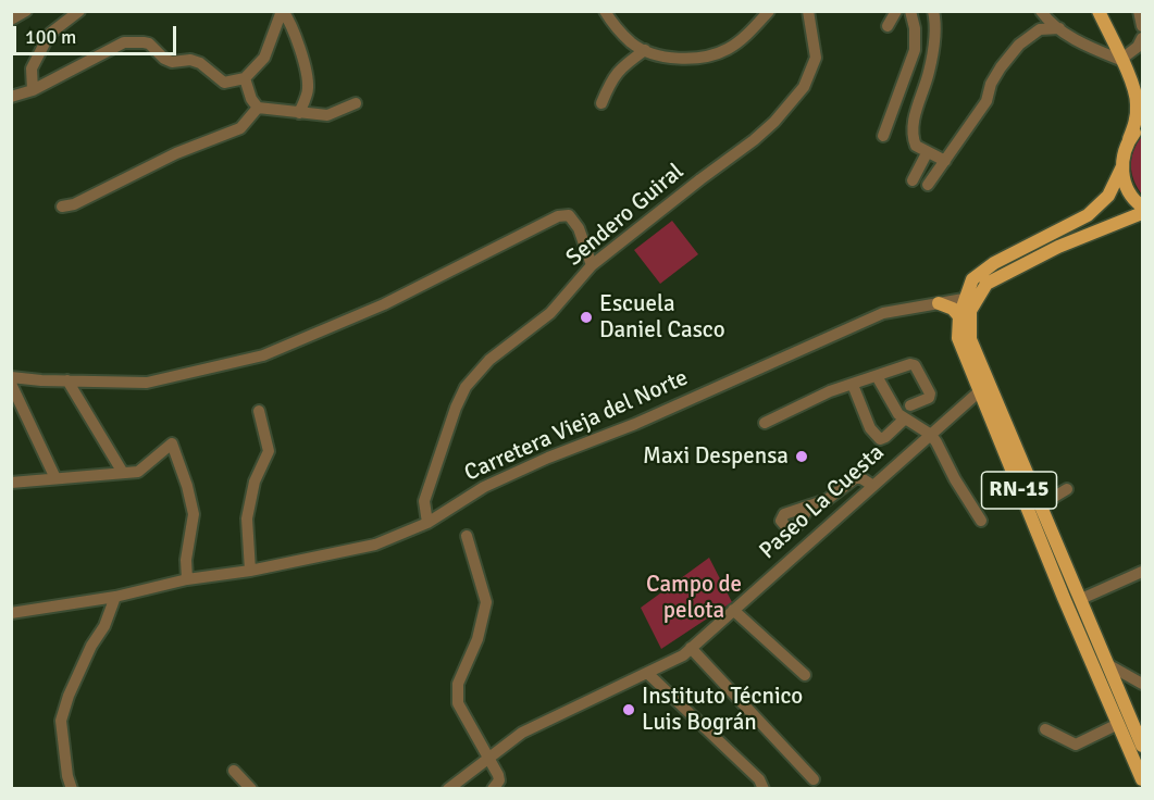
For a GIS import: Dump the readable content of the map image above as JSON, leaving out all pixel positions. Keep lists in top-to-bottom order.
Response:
{
  "streets": {
    "main road": ["RN-15"],
    "street": ["Sendero Guiral", "Carretera Vieja del Norte", "Paseo La Cuesta"]
  },
  "crossings": [
    ["Sendero Guiral", "Carretera Vieja del Norte"],
    ["Carretera Vieja del Norte", "RN-15"],
    ["RN-15", "Paseo La Cuesta"]
  ],
  "parks": ["Campo de pelota"],
  "places": ["Escuela Daniel Casco", "Maxi Despensa", "Instituto Técnico Luis Bográn"],
  "scale_bar": "100 m"
}
